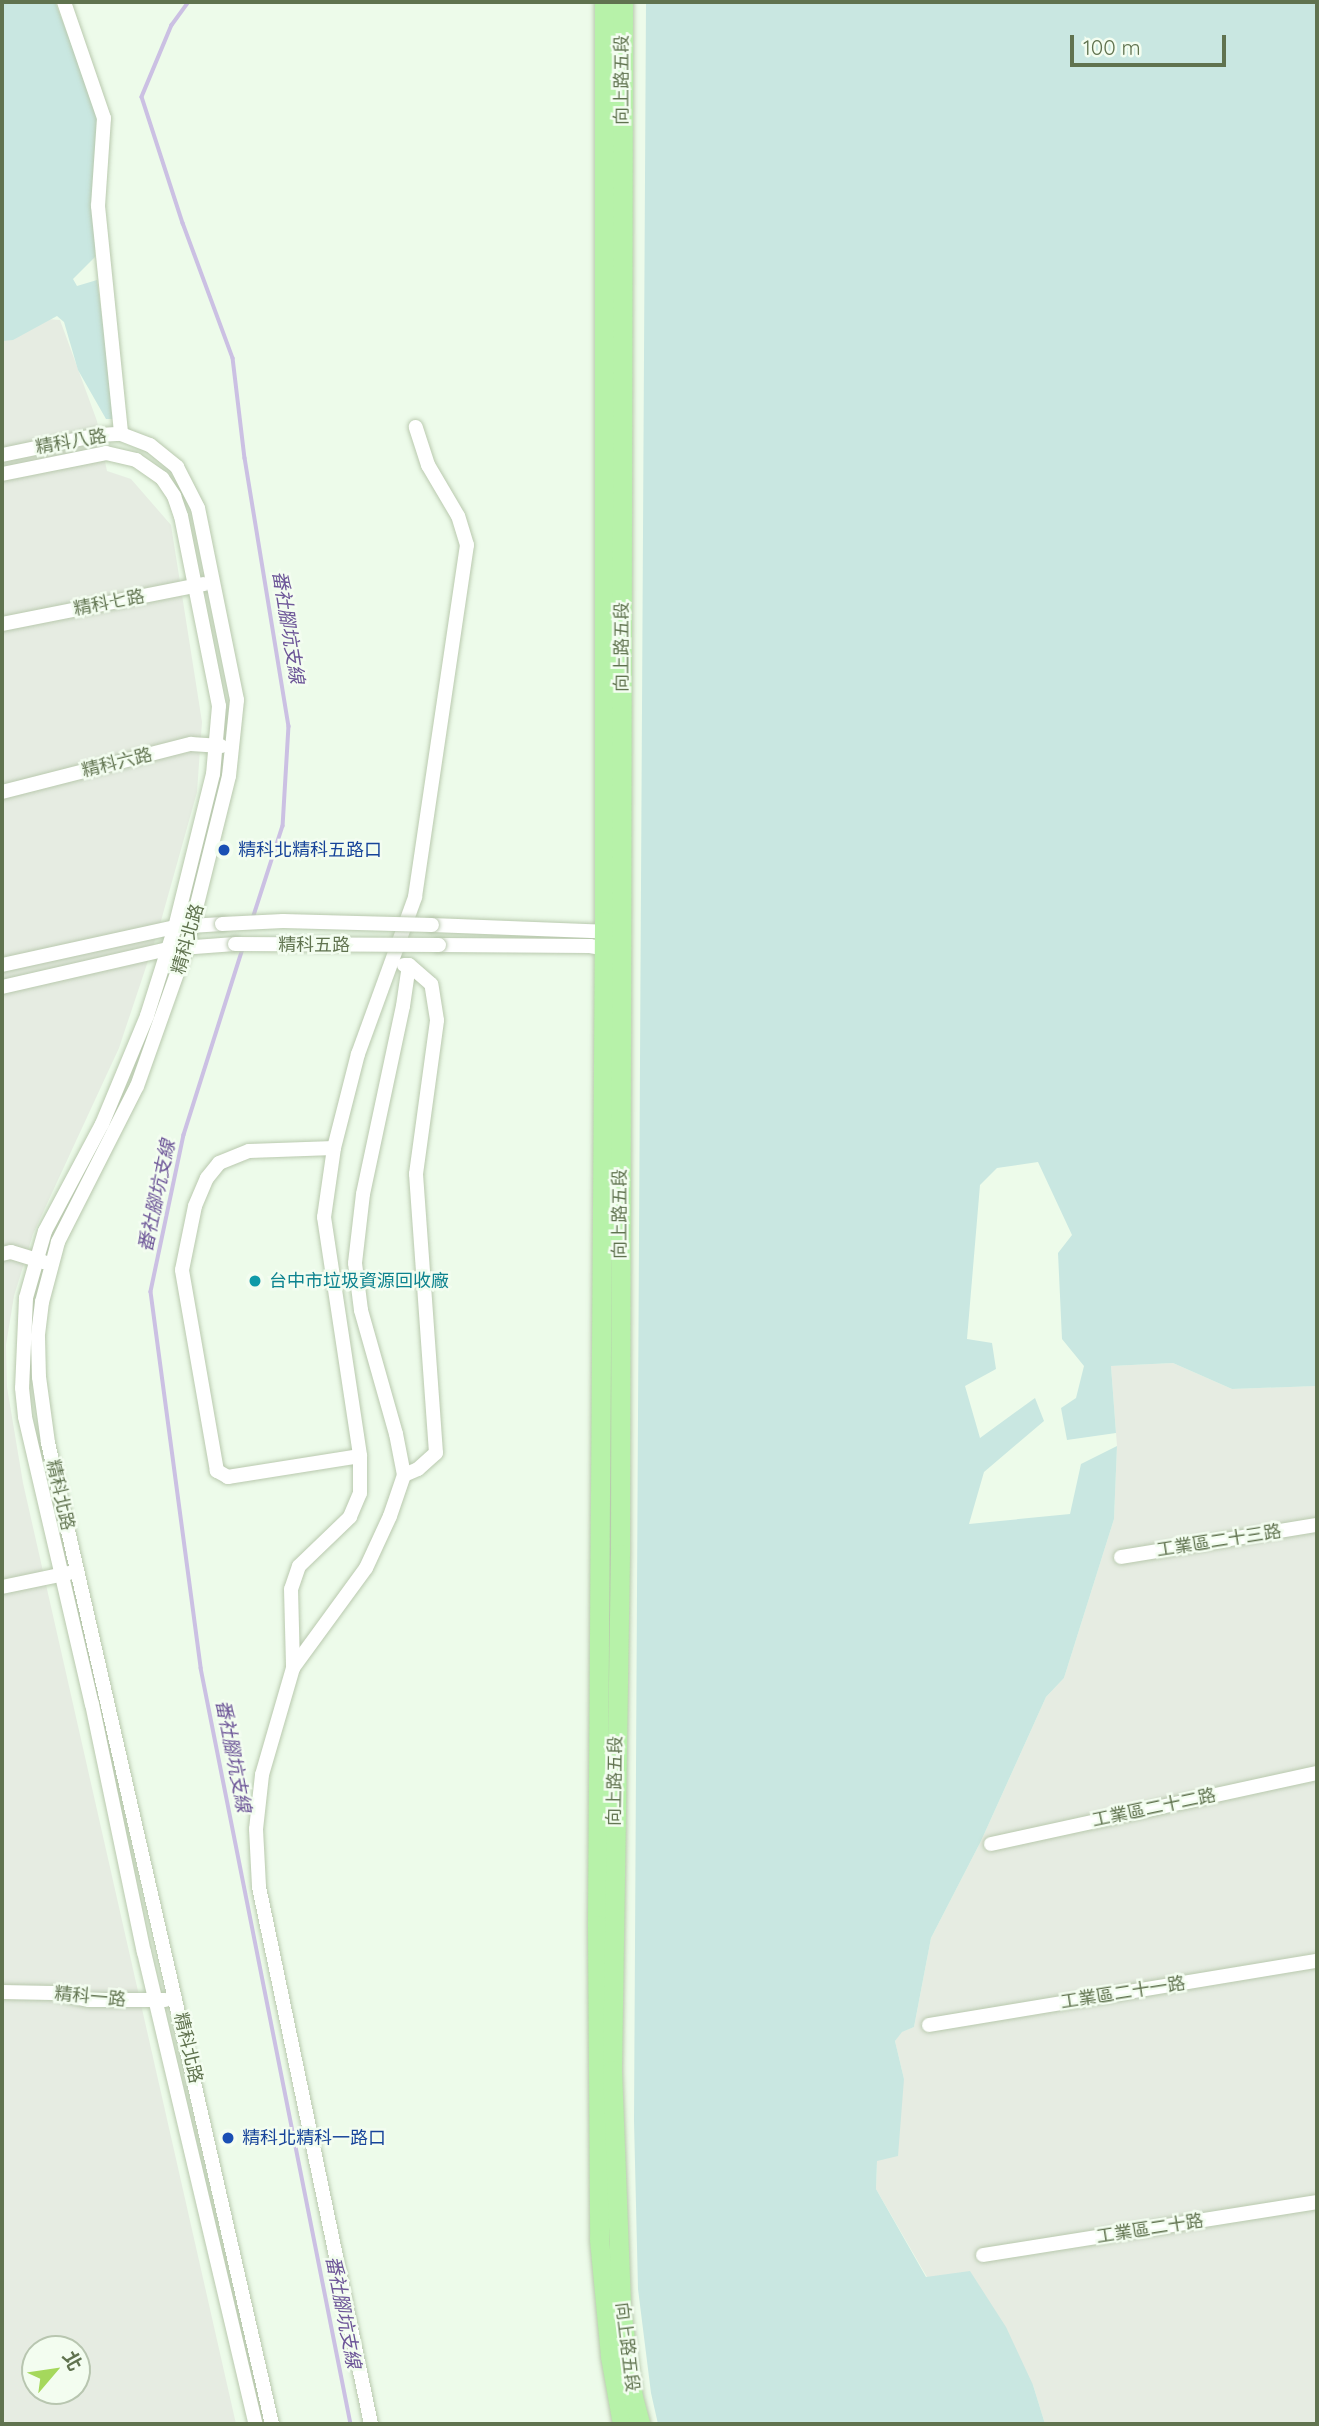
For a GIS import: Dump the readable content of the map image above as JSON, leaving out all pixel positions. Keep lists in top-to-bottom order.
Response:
{
  "streets": {
    "main road": ["向上路五段"],
    "street": [
      "精科八路",
      "精科七路",
      "精科六路",
      "精科北路",
      "精科五路",
      "工業區二十三路",
      "工業區二十二路",
      "工業區二十一路",
      "精科一路",
      "工業區二十路"
    ]
  },
  "crossings": [
    ["向上路五段", "精科五路"],
    ["精科八路", "精科七路"],
    ["精科八路", "精科北路"],
    ["精科七路", "精科北路"],
    ["精科六路", "精科北路"],
    ["精科北路", "精科五路"],
    ["精科北路", "精科一路"]
  ],
  "water": ["番社腳坑支線"],
  "places": ["精科北精科五路口", "台中市垃圾資源回收廠", "精科北精科一路口"],
  "scale_bar": "100 m",
  "north": "top right"
}
